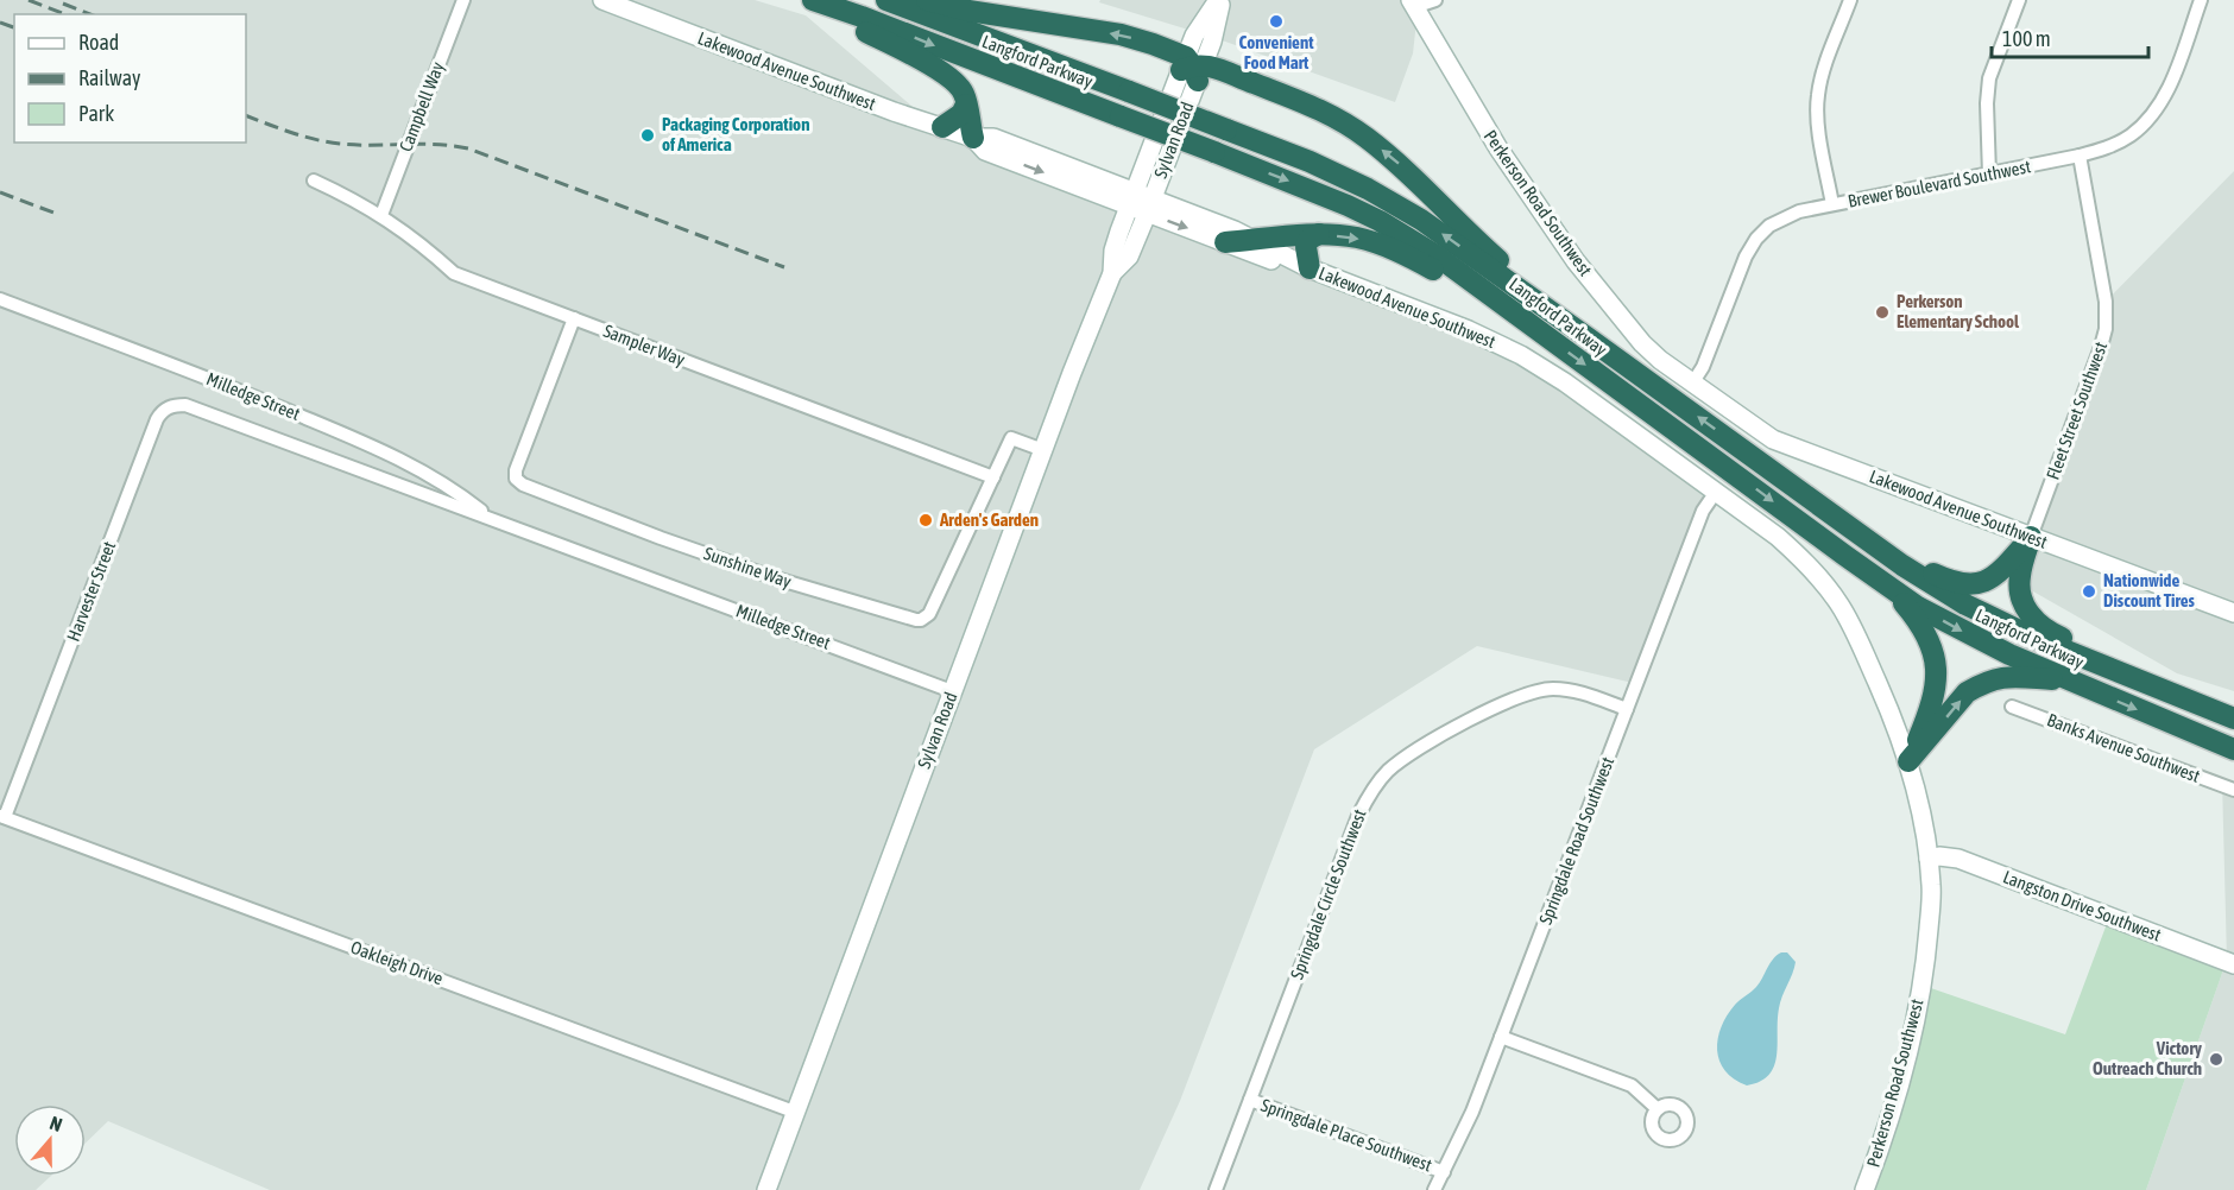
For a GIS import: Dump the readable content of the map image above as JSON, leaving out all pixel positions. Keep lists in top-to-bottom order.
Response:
{
  "streets": {
    "highway": ["Langford Parkway"],
    "street": [
      "Lakewood Avenue Southwest",
      "Campbell Way",
      "Sylvan Road",
      "Brewer Boulevard Southwest",
      "Perkerson Road Southwest",
      "Sampler Way",
      "Milledge Street",
      "Fleet Street Southwest",
      "Sunshine Way",
      "Harvester Street",
      "Banks Avenue Southwest",
      "Springdale Road Southwest",
      "Springdale Circle Southwest",
      "Langston Drive Southwest",
      "Oakleigh Drive",
      "Springdale Place Southwest"
    ]
  },
  "crossings": [
    ["Lakewood Avenue Southwest", "Sylvan Road"],
    ["Lakewood Avenue Southwest", "Brewer Boulevard Southwest"],
    ["Lakewood Avenue Southwest", "Perkerson Road Southwest"],
    ["Lakewood Avenue Southwest", "Fleet Street Southwest"],
    ["Lakewood Avenue Southwest", "Springdale Road Southwest"],
    ["Campbell Way", "Sampler Way"],
    ["Sylvan Road", "Milledge Street"],
    ["Sylvan Road", "Sunshine Way"],
    ["Sylvan Road", "Oakleigh Drive"],
    ["Brewer Boulevard Southwest", "Perkerson Road Southwest"],
    ["Brewer Boulevard Southwest", "Fleet Street Southwest"],
    ["Perkerson Road Southwest", "Springdale Road Southwest"],
    ["Perkerson Road Southwest", "Langston Drive Southwest"],
    ["Sampler Way", "Sunshine Way"],
    ["Milledge Street", "Harvester Street"],
    ["Harvester Street", "Oakleigh Drive"],
    ["Springdale Road Southwest", "Springdale Circle Southwest"],
    ["Springdale Road Southwest", "Springdale Place Southwest"],
    ["Springdale Circle Southwest", "Springdale Place Southwest"]
  ],
  "places": [
    "Convenient Food Mart",
    "Packaging Corporation of America",
    "Perkerson Elementary School",
    "Arden's Garden",
    "Nationwide Discount Tires",
    "Victory Outreach Church"
  ],
  "legend": ["Road", "Railway", "Park"],
  "scale_bar": "100 m",
  "north": "top"
}
